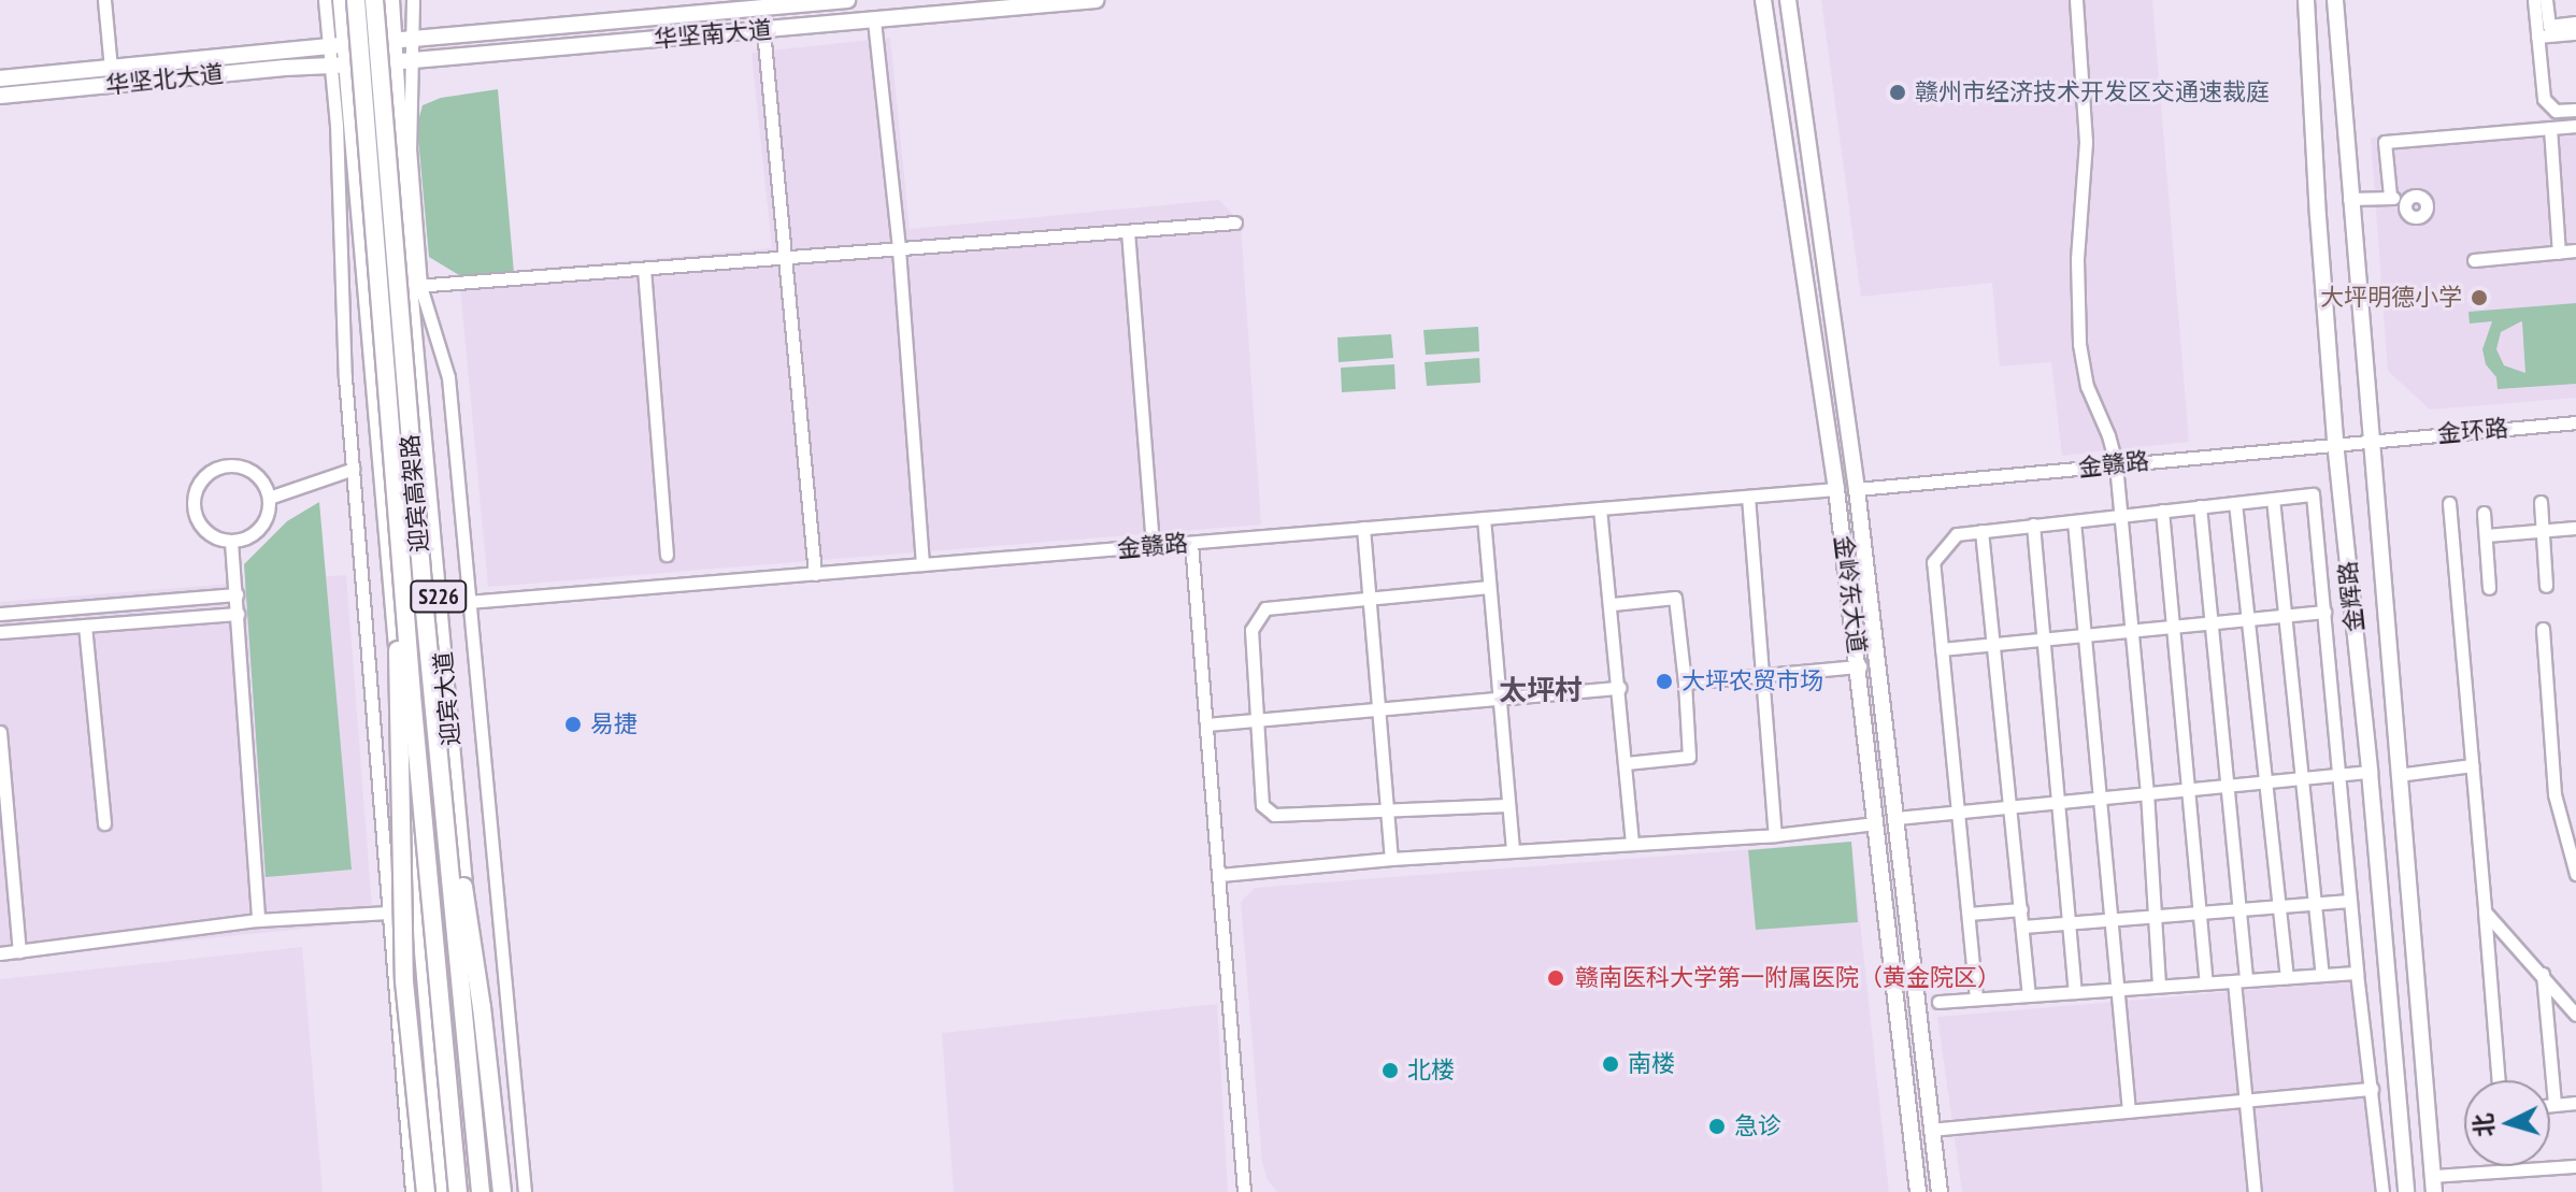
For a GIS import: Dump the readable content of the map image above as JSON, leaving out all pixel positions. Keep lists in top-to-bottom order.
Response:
{
  "streets": {
    "highway": ["迎宾高架路"],
    "main road": [
      "华坚南大道",
      "华坚北大道",
      "金岭东大道",
      "S226",
      "金辉路",
      "迎宾大道"
    ],
    "street": ["金环路", "金赣路"]
  },
  "crossings": [
    ["华坚南大道", "华坚北大道"],
    ["华坚南大道", "迎宾大道"],
    ["金环路", "金赣路"],
    ["金环路", "金辉路"],
    ["金赣路", "金岭东大道"],
    ["金赣路", "金辉路"]
  ],
  "districts": ["太坪村"],
  "places": [
    "赣州市经济技术开发区交通速裁庭",
    "大坪明德小学",
    "大坪农贸市场",
    "易捷",
    "赣南医科大学第一附属医院（黄金院区）",
    "南楼",
    "北楼",
    "急诊"
  ],
  "north": "left"
}
